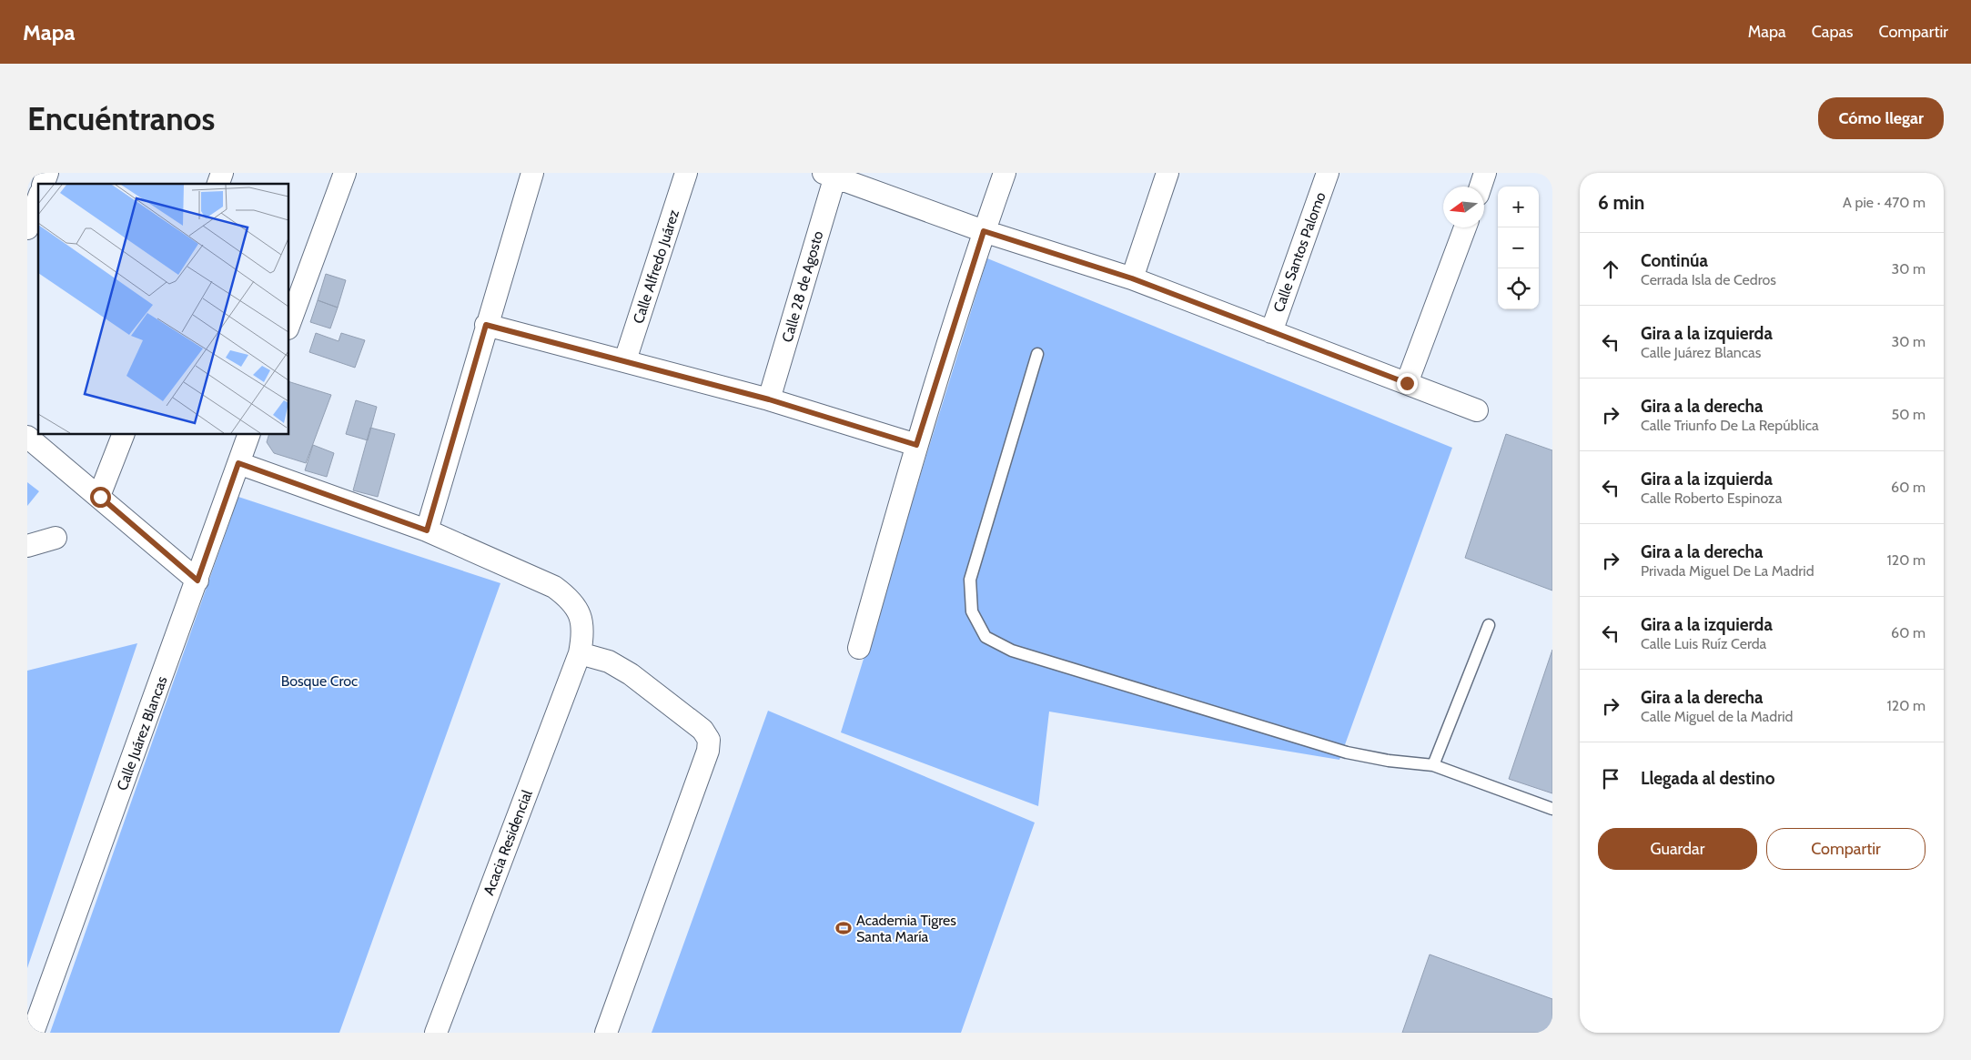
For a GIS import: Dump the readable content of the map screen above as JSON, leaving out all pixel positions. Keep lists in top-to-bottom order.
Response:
{
  "streets": {
    "street": [
      "Calle Santos Palomo",
      "Calle Alfredo Juárez",
      "Calle 28 de Agosto",
      "Calle Juárez Blancas",
      "Acacia Residencial"
    ]
  },
  "crossings": [
    ["Calle Juárez Blancas", "Acacia Residencial"]
  ],
  "parks": ["Bosque Croc"],
  "places": {
    "sports": ["Academia Tigres Santa María"]
  },
  "north": "left",
  "page": {
    "header": "Mapa",
    "nav": ["Mapa", "Capas", "Compartir"],
    "buttons": [
      "Cómo llegar",
      ["Guardar", "Compartir"]
    ],
    "title": "Encuéntranos",
    "heading": ["6 min", "A pie · 470 m"],
    "map_buttons": ["+", "−"],
    "list": [
      ["Continúa", "Cerrada Isla de Cedros", "30 m"],
      ["Gira a la izquierda", "Calle Juárez Blancas", "30 m"],
      ["Gira a la derecha", "Calle Triunfo De La República", "50 m"],
      ["Gira a la izquierda", "Calle Roberto Espinoza", "60 m"],
      ["Gira a la derecha", "Privada Miguel De La Madrid", "120 m"],
      ["Gira a la izquierda", "Calle Luis Ruíz Cerda", "60 m"],
      ["Gira a la derecha", "Calle Miguel de la Madrid", "120 m"],
      "Llegada al destino"
    ]
  }
}
